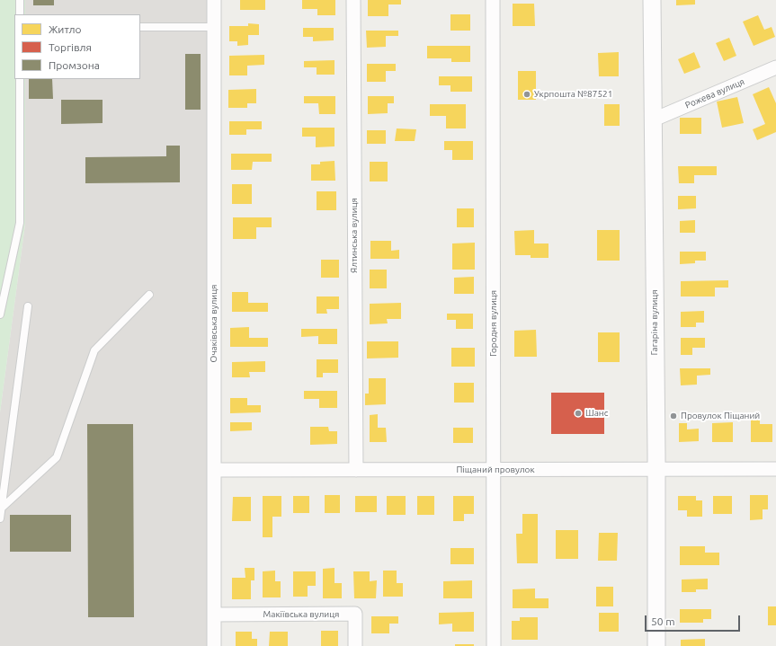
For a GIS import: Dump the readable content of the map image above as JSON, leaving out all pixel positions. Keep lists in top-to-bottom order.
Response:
{
  "streets": {
    "street": [
      "Рожева вулиця",
      "Ялтинська вулиця",
      "Гагаріна вулиця",
      "Очаківська вулиця",
      "Городня вулиця",
      "Піщаний провулок",
      "Макіївська вулиця"
    ]
  },
  "crossings": [
    ["Рожева вулиця", "Гагаріна вулиця"],
    ["Ялтинська вулиця", "Піщаний провулок"],
    ["Гагаріна вулиця", "Піщаний провулок"],
    ["Очаківська вулиця", "Піщаний провулок"],
    ["Очаківська вулиця", "Макіївська вулиця"],
    ["Городня вулиця", "Піщаний провулок"]
  ],
  "places": ["Укрпошта №87521", "Шанс", "Провулок Піщаний"],
  "legend": ["Житло", "Торгівля", "Промзона"],
  "scale_bar": "50 m"
}
